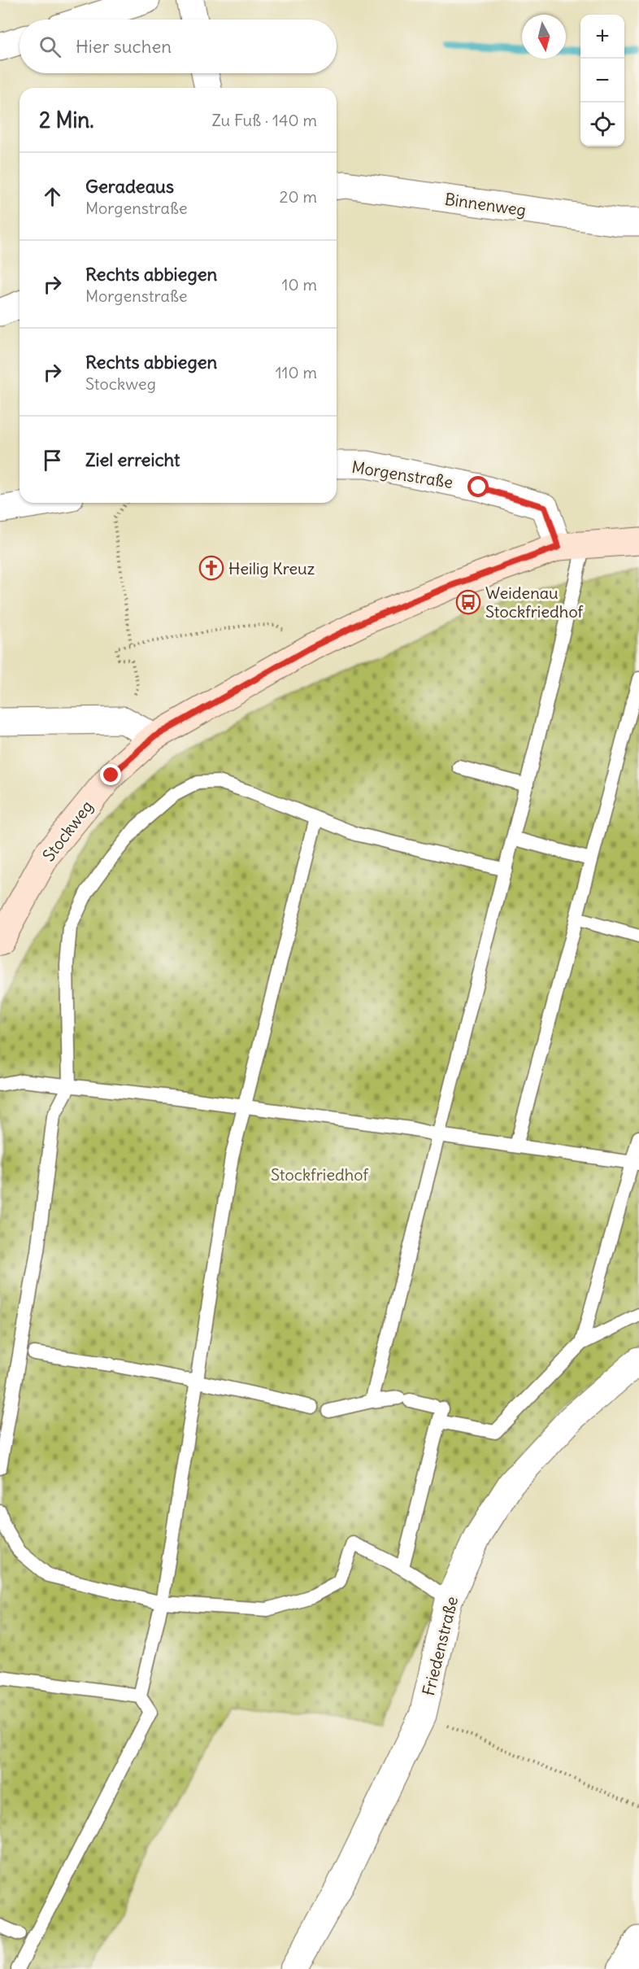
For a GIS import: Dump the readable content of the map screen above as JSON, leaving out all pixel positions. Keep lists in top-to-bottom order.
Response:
{
  "streets": {
    "street": [
      "Binnenweg",
      "Morgenstraße",
      "Stockweg",
      "Friedenstraße"
    ]
  },
  "crossings": [
    ["Morgenstraße", "Stockweg"]
  ],
  "parks": ["Stockfriedhof"],
  "places": {
    "church": ["Heilig Kreuz"],
    "bus stop": ["Weidenau Stockfriedhof"]
  },
  "north": "bottom",
  "page": {
    "map_buttons": ["+", "−"],
    "search": "Hier suchen",
    "heading": ["2 Min.", "Zu Fuß · 140 m"],
    "list": [
      ["Geradeaus", "Morgenstraße", "20 m"],
      ["Rechts abbiegen", "Morgenstraße", "10 m"],
      ["Rechts abbiegen", "Stockweg", "110 m"],
      "Ziel erreicht"
    ]
  }
}
